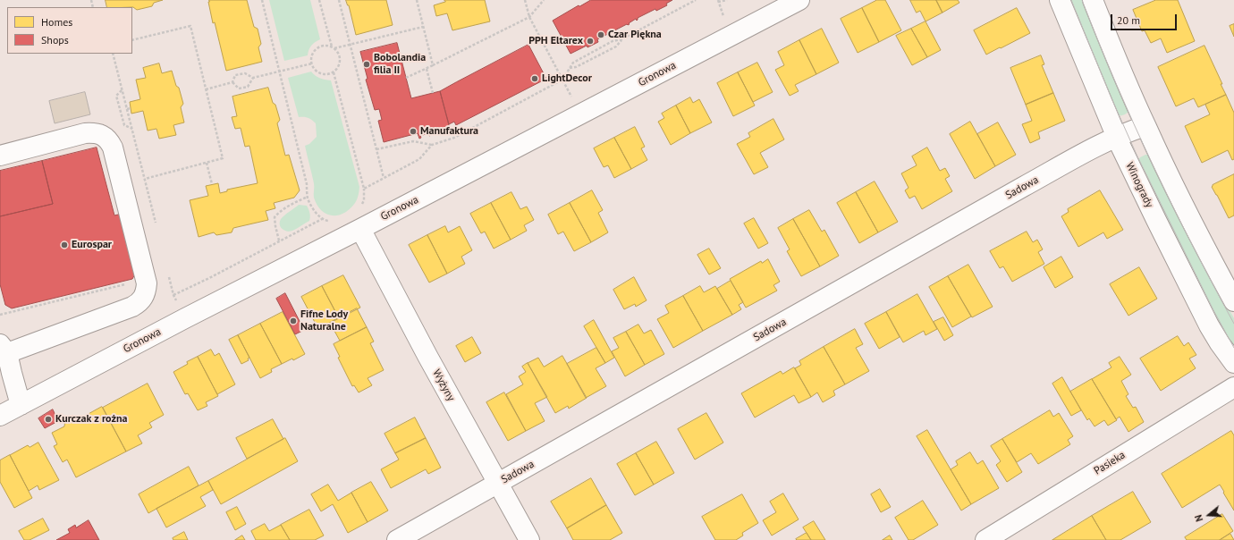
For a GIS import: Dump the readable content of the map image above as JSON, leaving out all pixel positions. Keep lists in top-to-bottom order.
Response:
{
  "streets": {
    "street": [
      "Gronowa",
      "Winogrady",
      "Sadowa",
      "Wyżyny",
      "Pasieka"
    ]
  },
  "crossings": [
    ["Gronowa", "Wyżyny"],
    ["Winogrady", "Sadowa"],
    ["Sadowa", "Wyżyny"]
  ],
  "places": [
    "Czar Piękna",
    "PPH Eltarex",
    "Bobolandia filia II",
    "LightDecor",
    "Manufaktura",
    "Eurospar",
    "Fifne Lody Naturalne",
    "Kurczak z rożna"
  ],
  "legend": ["Homes", "Shops"],
  "scale_bar": "20 m",
  "north": "left"
}
